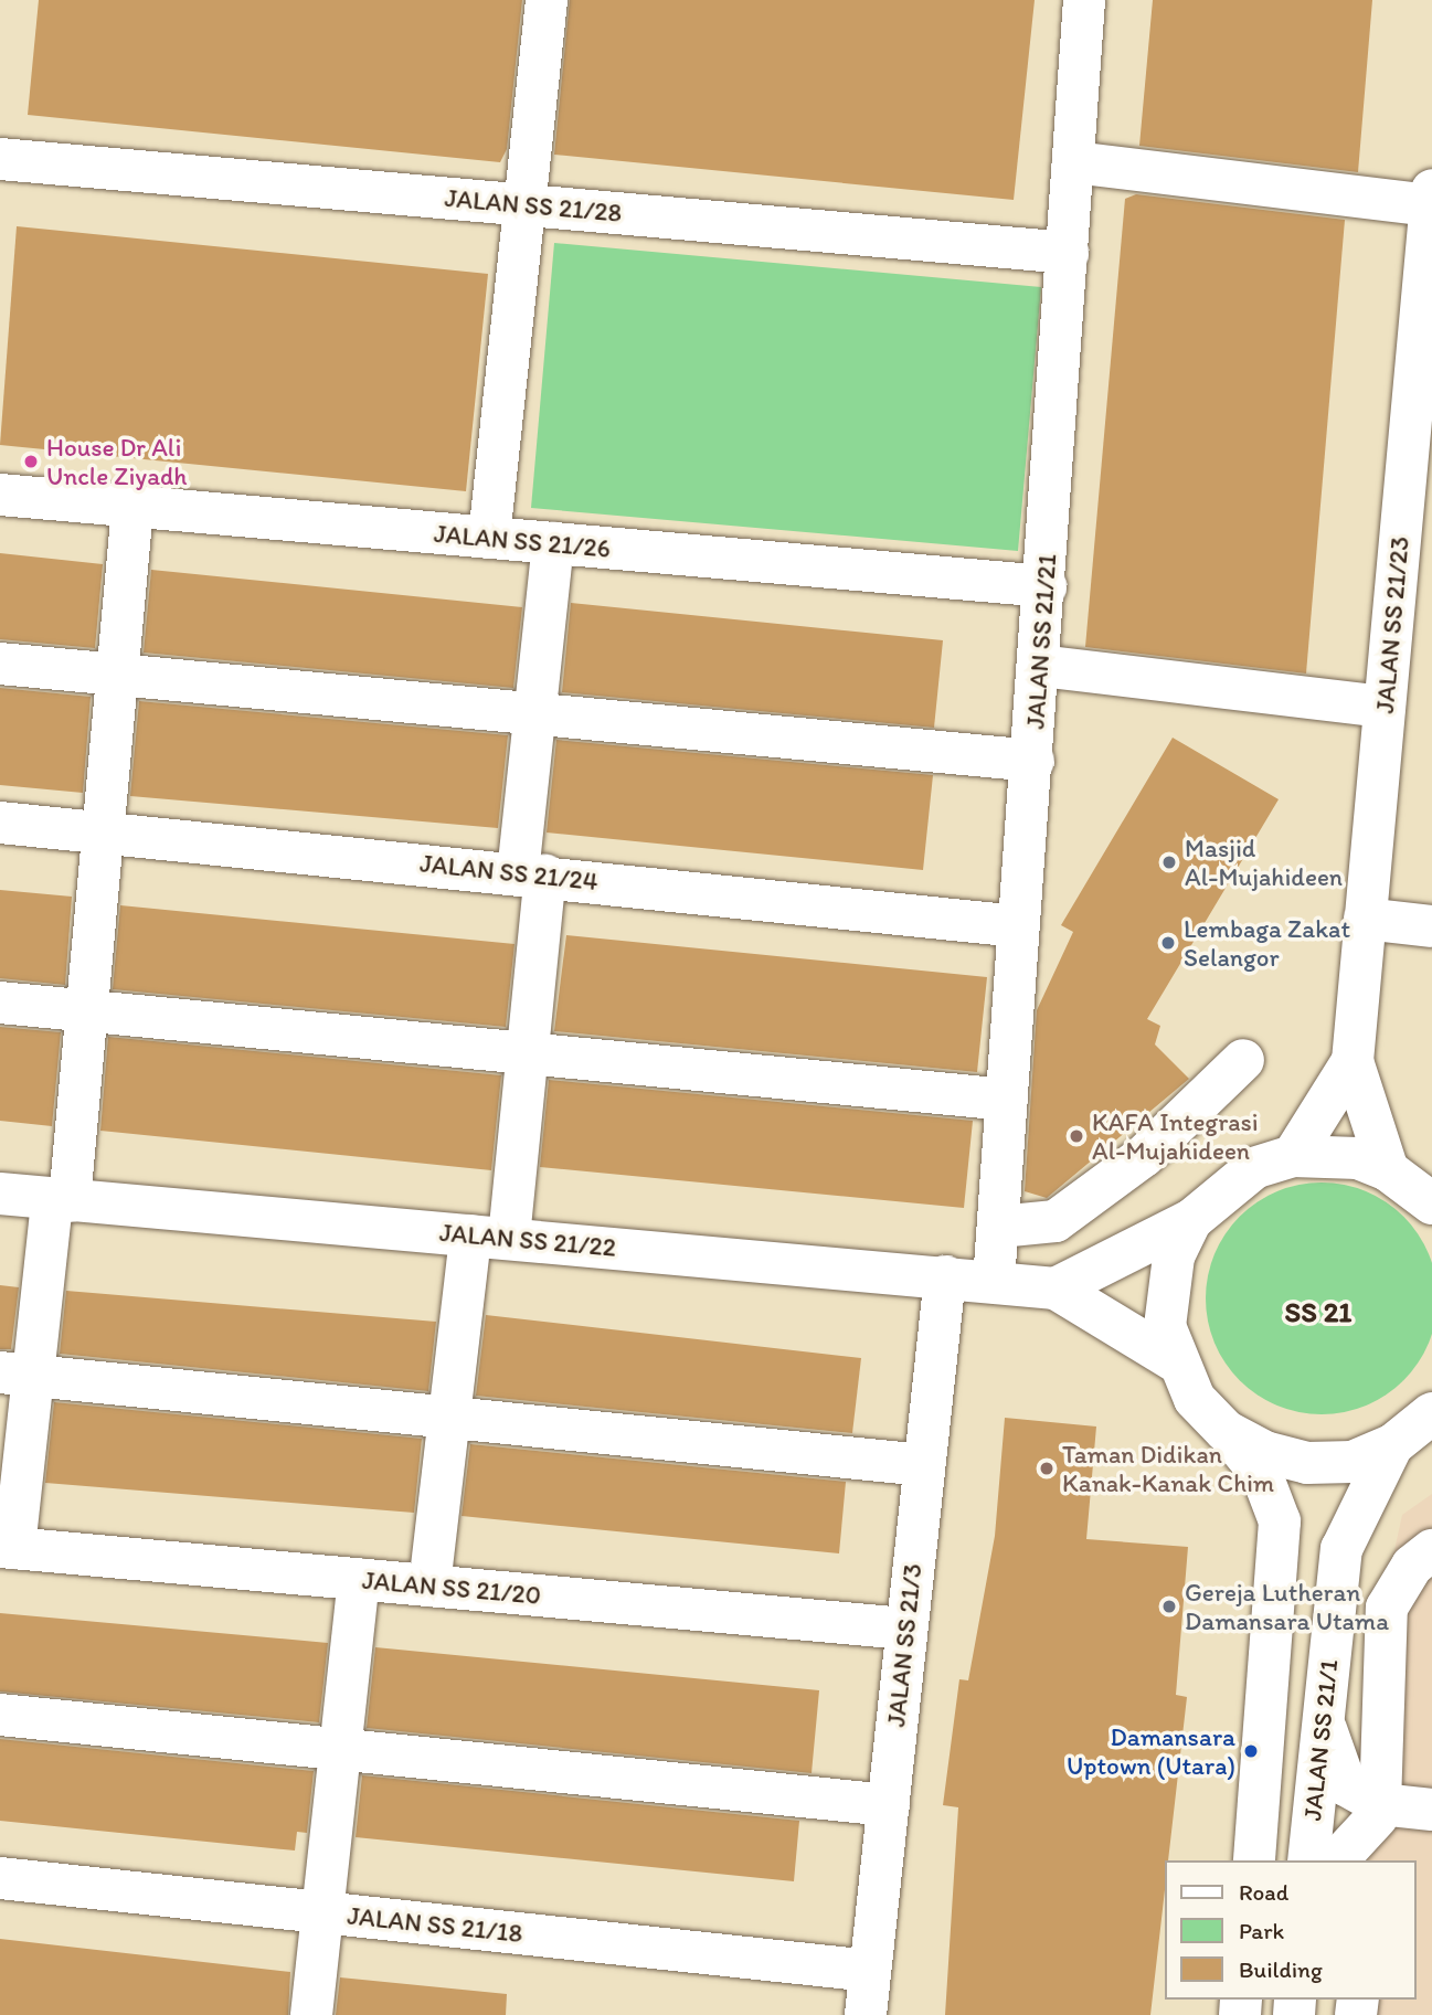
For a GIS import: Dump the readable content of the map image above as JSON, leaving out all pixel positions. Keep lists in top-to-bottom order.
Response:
{
  "streets": {
    "street": [
      "JALAN SS 21/28",
      "JALAN SS 21/26",
      "JALAN SS 21/23",
      "JALAN SS 21/21",
      "JALAN SS 21/24",
      "JALAN SS 21/22",
      "JALAN SS 21/20",
      "JALAN SS 21/3",
      "JALAN SS 21/1",
      "JALAN SS 21/18"
    ]
  },
  "crossings": [
    ["JALAN SS 21/28", "JALAN SS 21/21"],
    ["JALAN SS 21/26", "JALAN SS 21/21"],
    ["JALAN SS 21/21", "JALAN SS 21/24"],
    ["JALAN SS 21/21", "JALAN SS 21/22"],
    ["JALAN SS 21/22", "JALAN SS 21/3"],
    ["JALAN SS 21/20", "JALAN SS 21/3"],
    ["JALAN SS 21/3", "JALAN SS 21/18"]
  ],
  "districts": ["SS 21"],
  "places": [
    "House Dr Ali Uncle Ziyadh",
    "Masjid Al-Mujahideen",
    "Lembaga Zakat Selangor",
    "KAFA Integrasi Al-Mujahideen",
    "Taman Didikan Kanak-Kanak Chim",
    "Gereja Lutheran Damansara Utama",
    "Damansara Uptown (Utara)"
  ],
  "legend": ["Road", "Park", "Building"]
}
